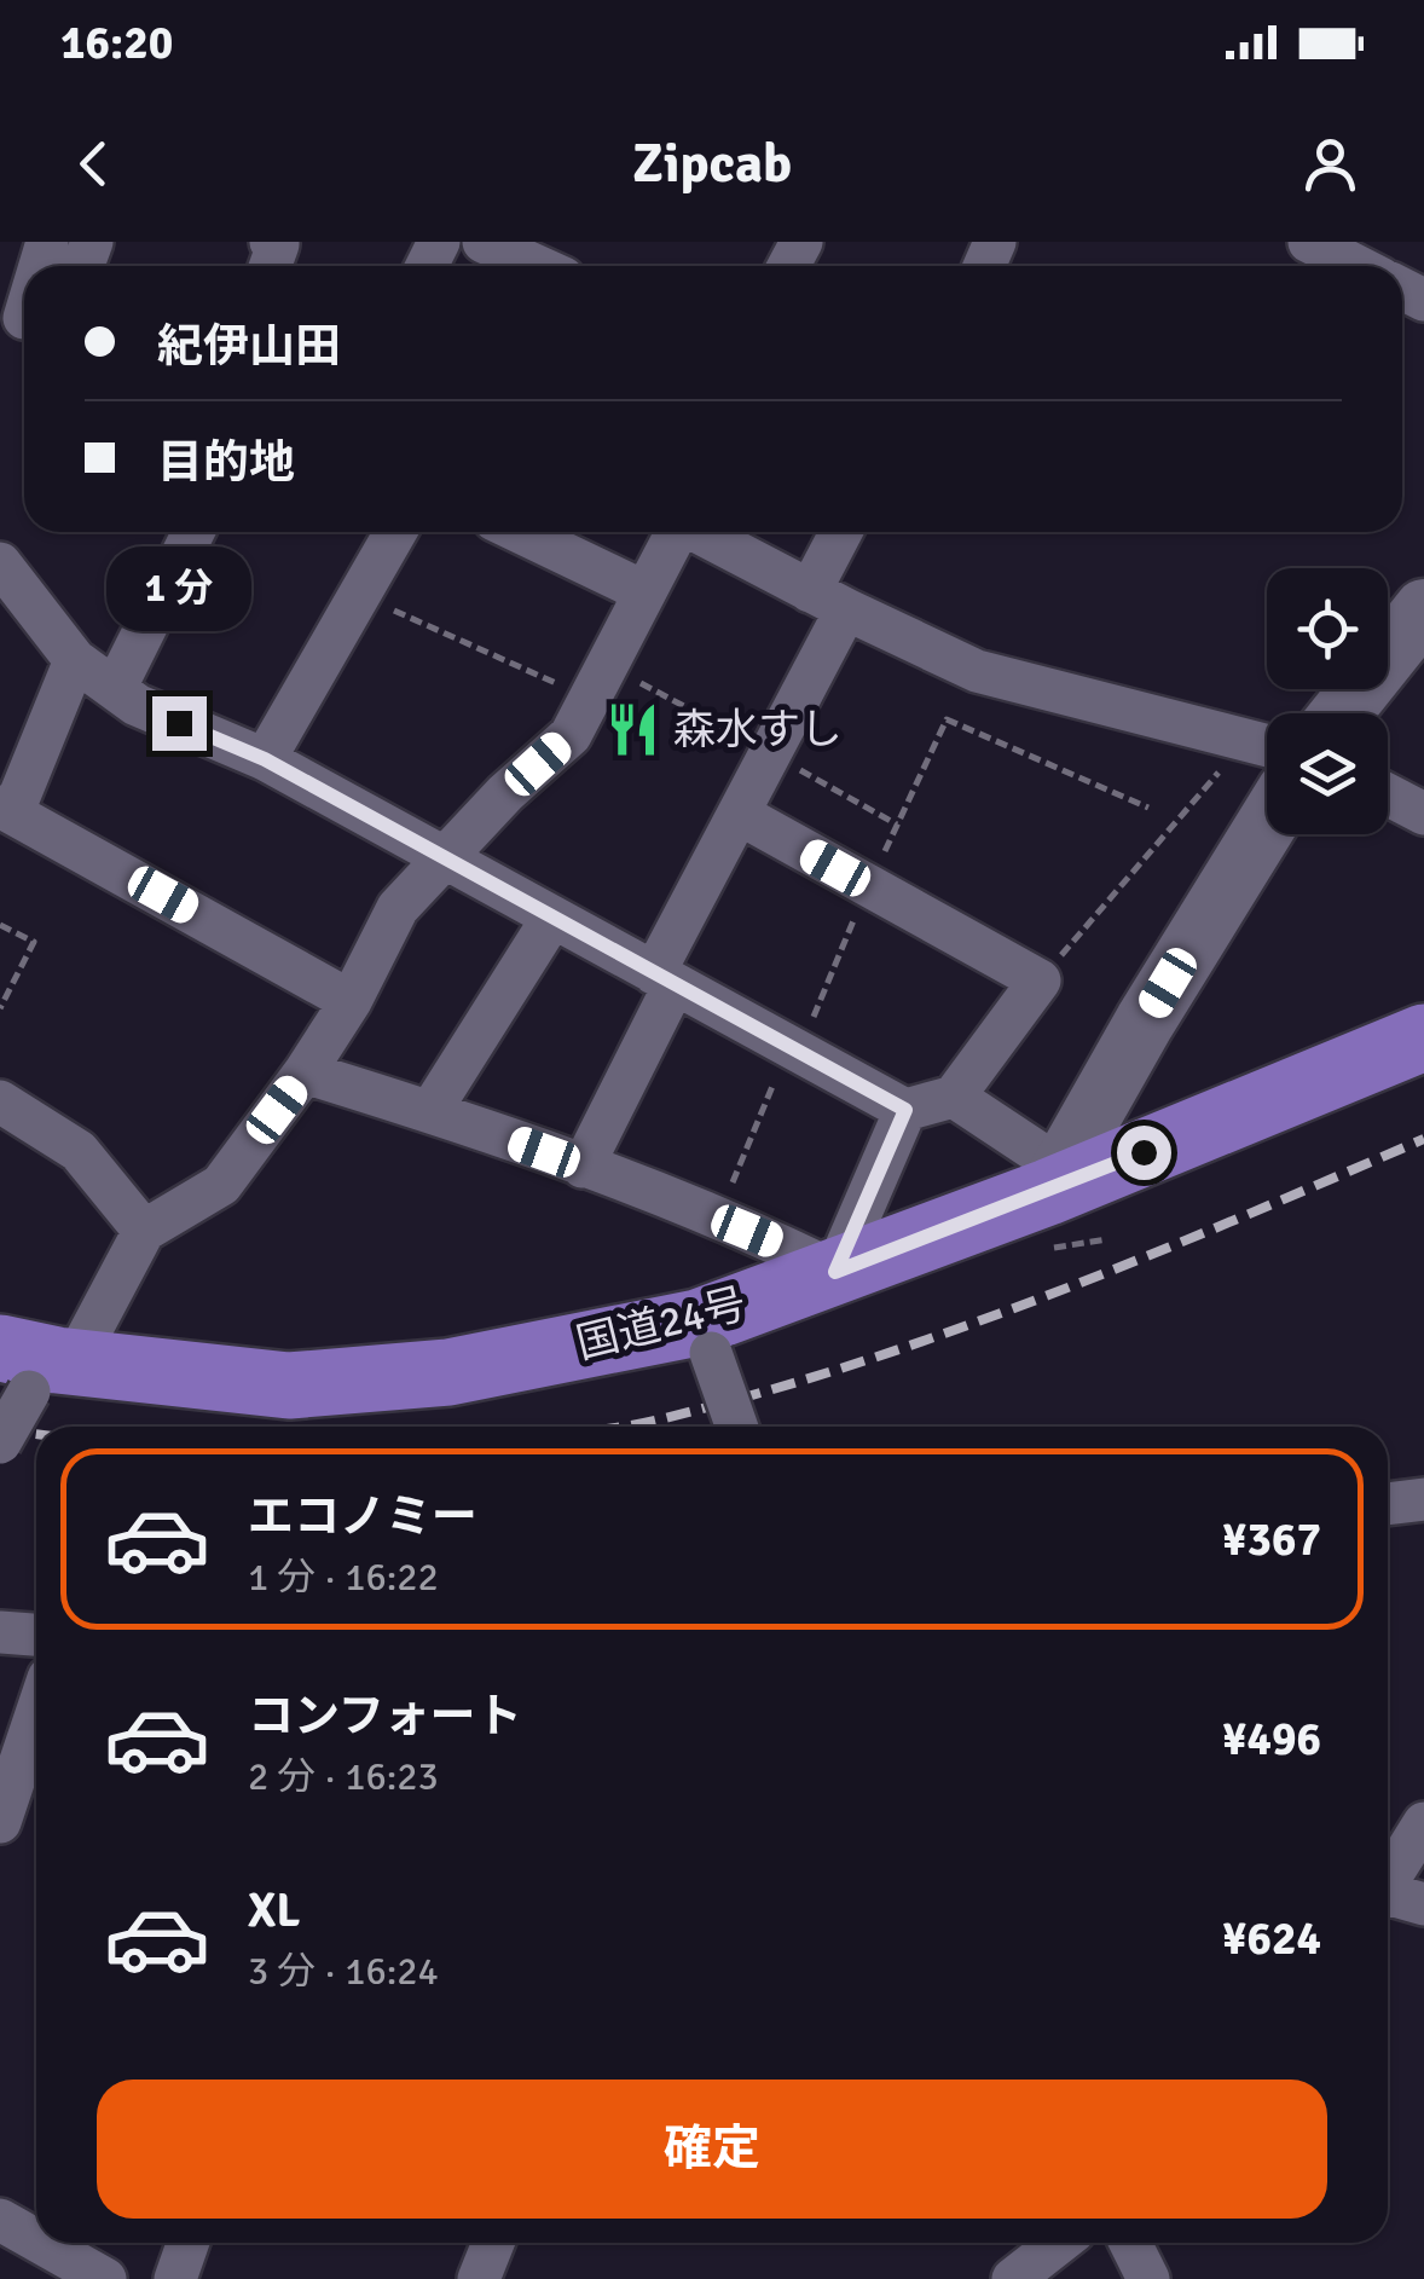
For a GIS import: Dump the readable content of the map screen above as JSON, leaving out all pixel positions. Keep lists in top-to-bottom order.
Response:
{
  "streets": {
    "highway": ["国道24号"]
  },
  "places": {
    "restaurant": ["森水すし"]
  },
  "page": {
    "status": "16:20",
    "header": "Zipcab",
    "banner": ["紀伊山田", "目的地"],
    "bubble": "1 分",
    "list": [
      {
        "name": "エコノミー",
        "note": "1 分 · 16:22",
        "value": "¥367"
      },
      {
        "name": "コンフォート",
        "note": "2 分 · 16:23",
        "value": "¥496"
      },
      {
        "name": "XL",
        "note": "3 分 · 16:24",
        "value": "¥624"
      }
    ],
    "buttons": "確定"
  }
}
